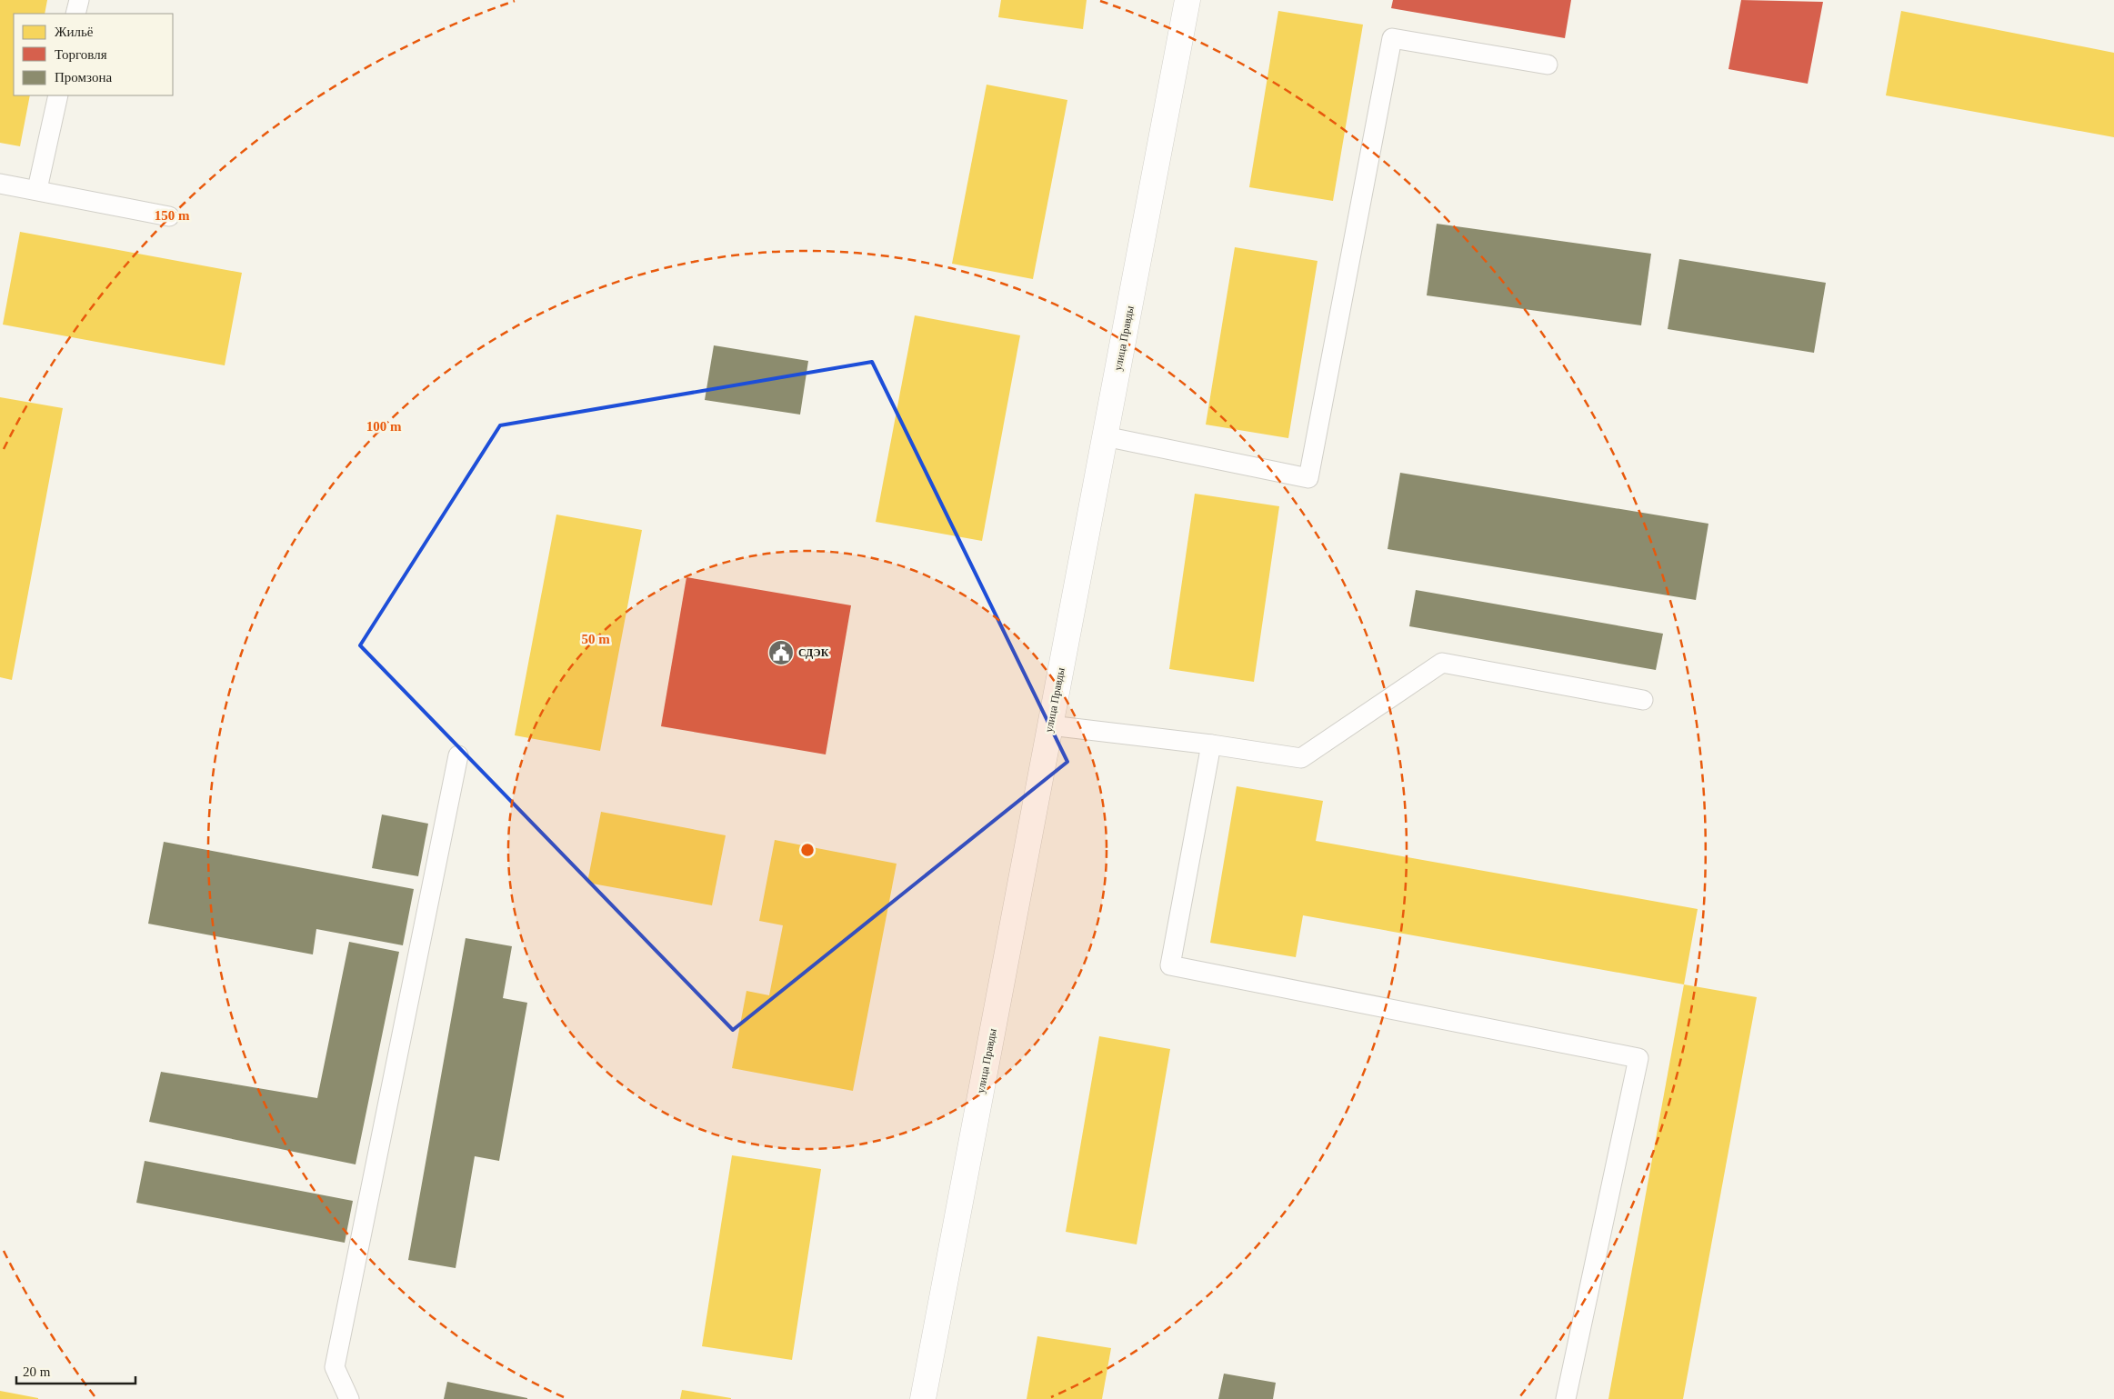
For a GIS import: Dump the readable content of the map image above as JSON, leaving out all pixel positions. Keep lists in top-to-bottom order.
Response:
{
  "streets": {
    "street": ["улица Правды"]
  },
  "places": {
    "public building": ["СДЭК"]
  },
  "legend": ["Жильё", "Торговля", "Промзона"],
  "scale_bar": "20 m",
  "rings": ["150 m", "100 m", "50 m"]
}
